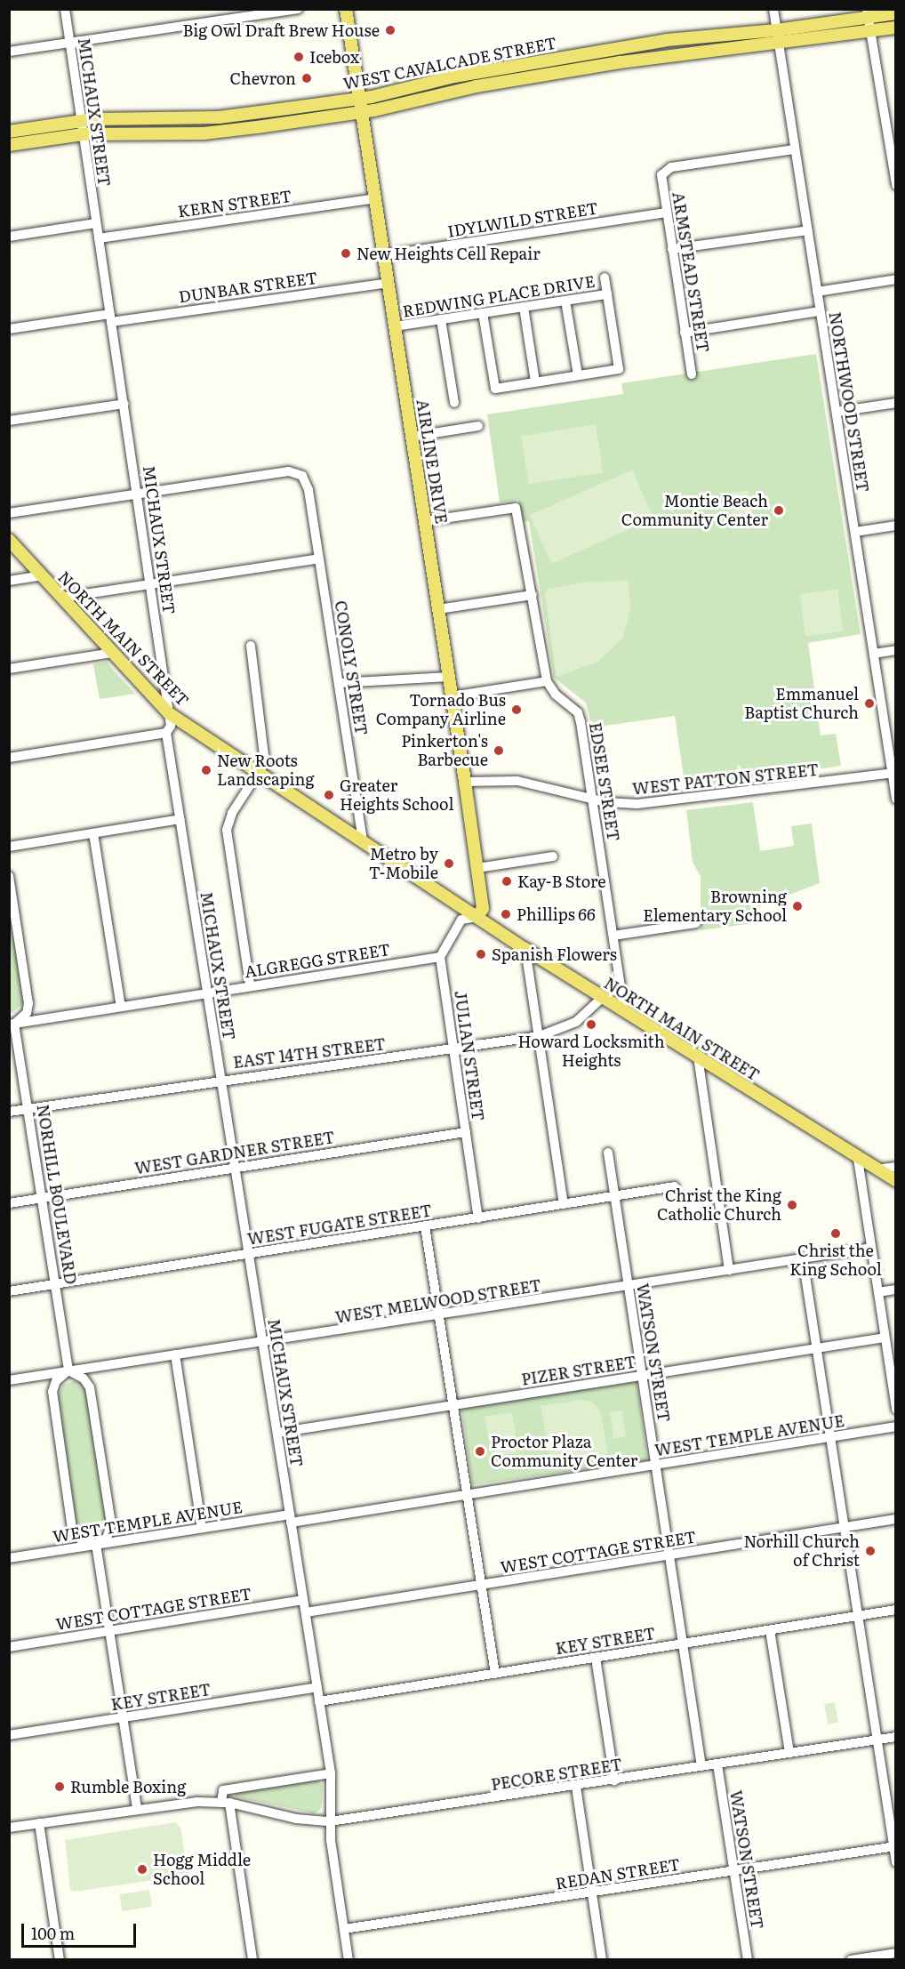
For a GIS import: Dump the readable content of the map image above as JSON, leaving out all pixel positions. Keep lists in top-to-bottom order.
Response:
{
  "streets": {
    "main road": ["WEST CAVALCADE STREET", "AIRLINE DRIVE", "NORTH MAIN STREET"],
    "street": [
      "MICHAUX STREET",
      "KERN STREET",
      "IDYLWILD STREET",
      "ARMSTEAD STREET",
      "DUNBAR STREET",
      "REDWING PLACE DRIVE",
      "NORTHWOOD STREET",
      "CONOLY STREET",
      "WEST PATTON STREET",
      "EDSEE STREET",
      "ALGREGG STREET",
      "EAST 14TH STREET",
      "JULIAN STREET",
      "WEST GARDNER STREET",
      "NORHILL BOULEVARD",
      "WEST FUGATE STREET",
      "WEST MELWOOD STREET",
      "WATSON STREET",
      "PIZER STREET",
      "WEST TEMPLE AVENUE",
      "WEST COTTAGE STREET",
      "KEY STREET",
      "PECORE STREET",
      "REDAN STREET"
    ]
  },
  "crossings": [
    ["WEST CAVALCADE STREET", "MICHAUX STREET"],
    ["WEST CAVALCADE STREET", "NORTHWOOD STREET"],
    ["WEST CAVALCADE STREET", "AIRLINE DRIVE"],
    ["MICHAUX STREET", "KERN STREET"],
    ["MICHAUX STREET", "DUNBAR STREET"],
    ["MICHAUX STREET", "NORTH MAIN STREET"],
    ["MICHAUX STREET", "CONOLY STREET"],
    ["MICHAUX STREET", "ALGREGG STREET"],
    ["MICHAUX STREET", "EAST 14TH STREET"],
    ["MICHAUX STREET", "WEST GARDNER STREET"],
    ["MICHAUX STREET", "WEST FUGATE STREET"],
    ["MICHAUX STREET", "WEST MELWOOD STREET"],
    ["MICHAUX STREET", "PIZER STREET"],
    ["MICHAUX STREET", "WEST TEMPLE AVENUE"],
    ["MICHAUX STREET", "WEST COTTAGE STREET"],
    ["MICHAUX STREET", "KEY STREET"],
    ["MICHAUX STREET", "PECORE STREET"],
    ["MICHAUX STREET", "REDAN STREET"],
    ["KERN STREET", "AIRLINE DRIVE"],
    ["IDYLWILD STREET", "ARMSTEAD STREET"],
    ["IDYLWILD STREET", "AIRLINE DRIVE"],
    ["ARMSTEAD STREET", "NORTHWOOD STREET"],
    ["DUNBAR STREET", "AIRLINE DRIVE"],
    ["REDWING PLACE DRIVE", "AIRLINE DRIVE"],
    ["NORTHWOOD STREET", "WEST PATTON STREET"],
    ["AIRLINE DRIVE", "NORTH MAIN STREET"],
    ["AIRLINE DRIVE", "WEST PATTON STREET"],
    ["NORTH MAIN STREET", "CONOLY STREET"],
    ["NORTH MAIN STREET", "EDSEE STREET"],
    ["NORTH MAIN STREET", "EAST 14TH STREET"],
    ["WEST PATTON STREET", "EDSEE STREET"],
    ["ALGREGG STREET", "JULIAN STREET"],
    ["ALGREGG STREET", "NORHILL BOULEVARD"],
    ["EAST 14TH STREET", "JULIAN STREET"],
    ["EAST 14TH STREET", "NORHILL BOULEVARD"],
    ["JULIAN STREET", "WEST GARDNER STREET"],
    ["JULIAN STREET", "WEST FUGATE STREET"],
    ["WEST GARDNER STREET", "NORHILL BOULEVARD"],
    ["NORHILL BOULEVARD", "WEST FUGATE STREET"],
    ["NORHILL BOULEVARD", "WEST MELWOOD STREET"],
    ["WEST FUGATE STREET", "WATSON STREET"],
    ["WEST MELWOOD STREET", "WATSON STREET"],
    ["WATSON STREET", "PIZER STREET"],
    ["WATSON STREET", "WEST TEMPLE AVENUE"],
    ["WATSON STREET", "WEST COTTAGE STREET"],
    ["WATSON STREET", "KEY STREET"],
    ["WATSON STREET", "PECORE STREET"],
    ["WATSON STREET", "REDAN STREET"]
  ],
  "places": [
    "Big Owl Draft Brew House",
    "Icebox",
    "Chevron",
    "New Heights Cell Repair",
    "Montie Beach Community Center",
    "Emmanuel Baptist Church",
    "Tornado Bus Company Airline",
    "Pinkerton's Barbecue",
    "New Roots Landscaping",
    "Greater Heights School",
    "Metro by T-Mobile",
    "Kay-B Store",
    "Browning Elementary School",
    "Phillips 66",
    "Spanish Flowers",
    "Howard Locksmith Heights",
    "Christ the King Catholic Church",
    "Christ the King School",
    "Proctor Plaza Community Center",
    "Norhill Church of Christ",
    "Rumble Boxing",
    "Hogg Middle School"
  ],
  "scale_bar": "100 m"
}
